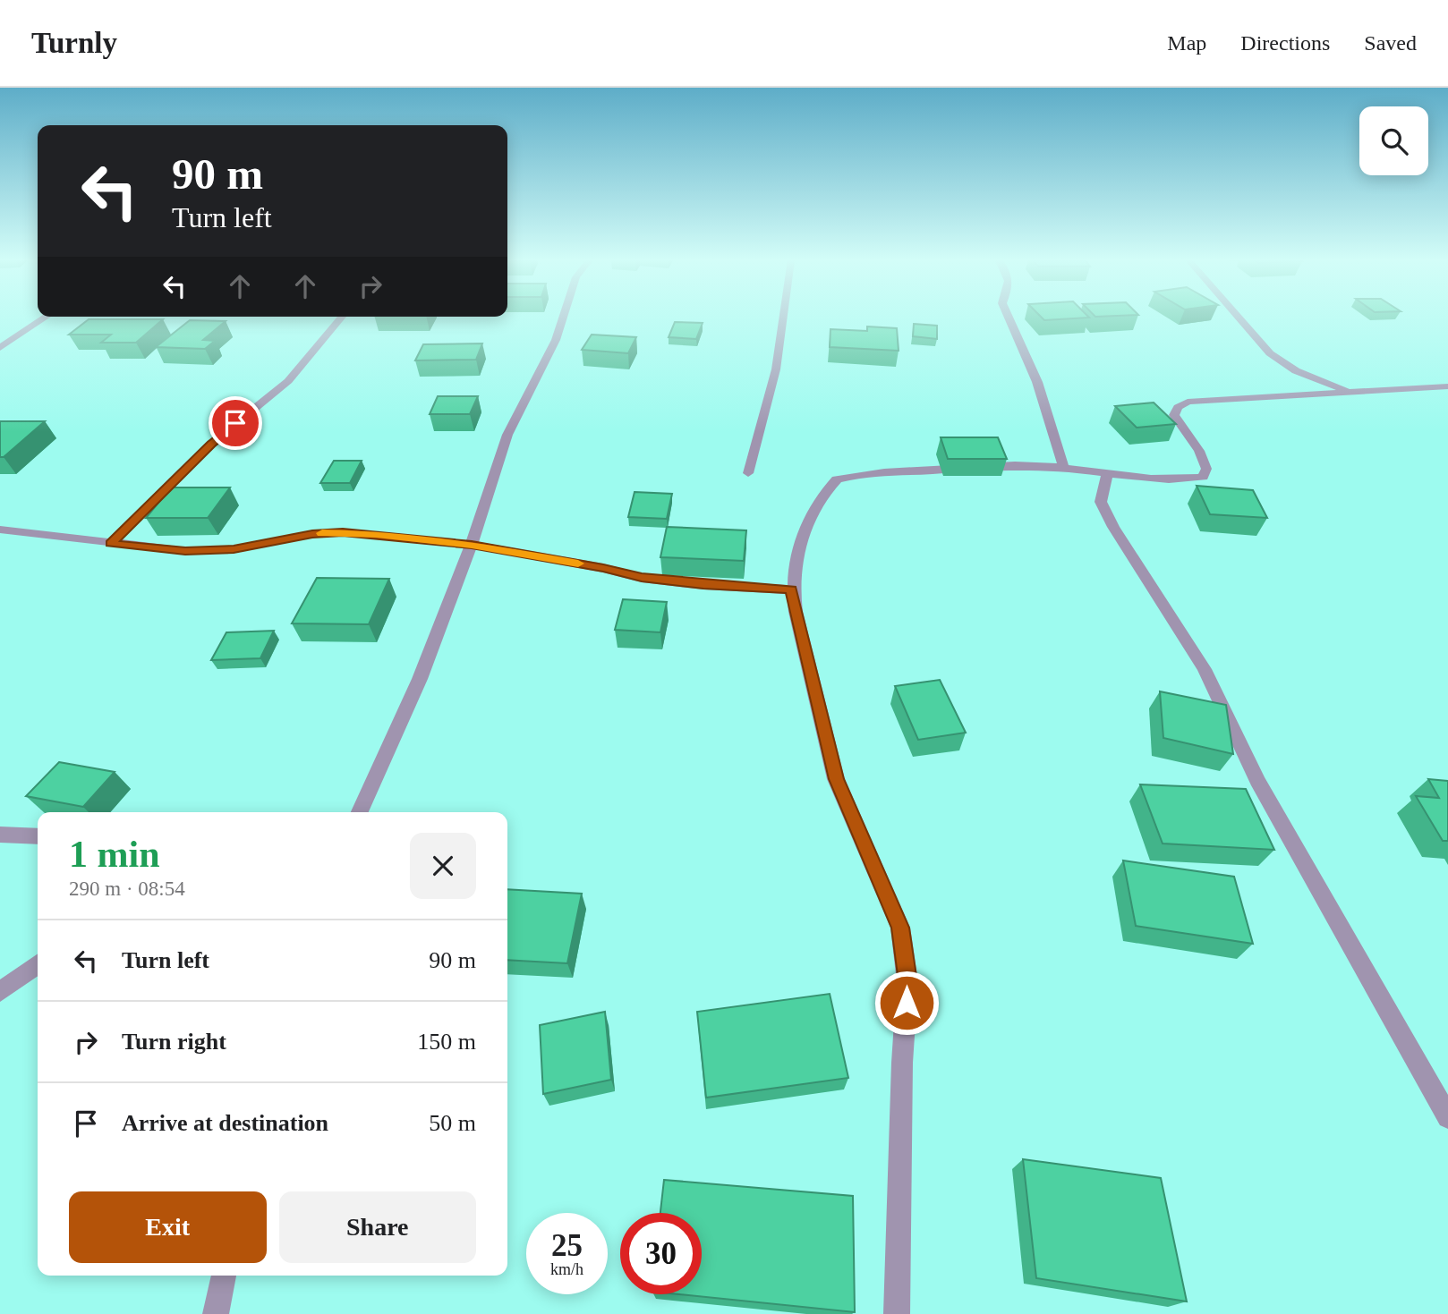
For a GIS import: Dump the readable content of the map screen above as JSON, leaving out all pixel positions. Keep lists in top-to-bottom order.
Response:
{
  "page": {
    "header": "Turnly",
    "nav": ["Map", "Directions", "Saved"],
    "turn": ["90 m", "Turn left"],
    "heading": ["1 min", "290 m · 08:54"],
    "list": [
      {
        "name": "Turn left",
        "value": "90 m"
      },
      {
        "name": "Turn right",
        "value": "150 m"
      },
      {
        "name": "Arrive at destination",
        "value": "50 m"
      }
    ],
    "buttons": ["Exit", "Share"],
    "speed": "25 km/h",
    "limit": "30"
  }
}
